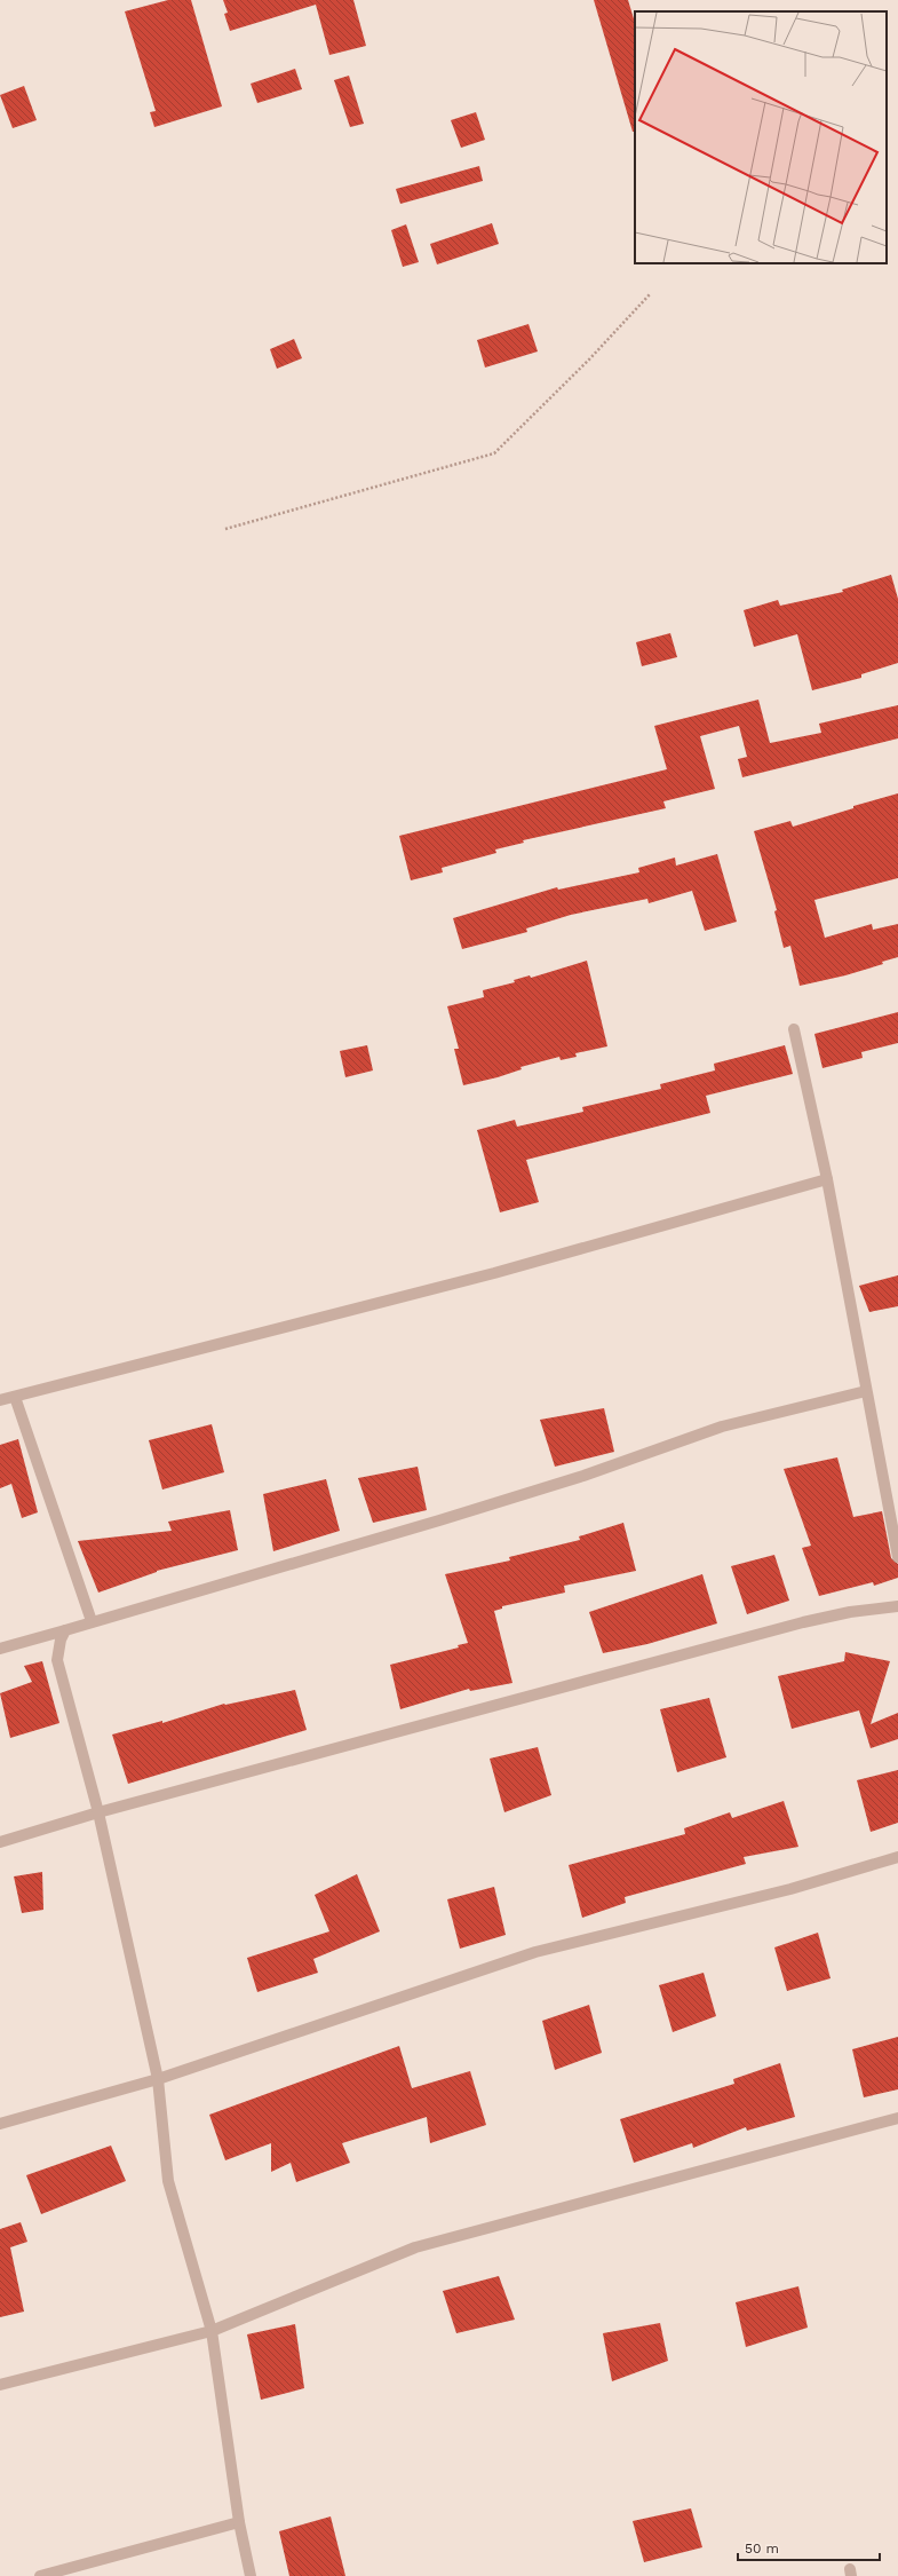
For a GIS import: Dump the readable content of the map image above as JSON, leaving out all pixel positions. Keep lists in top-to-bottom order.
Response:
{
  "scale_bar": "50 m"
}
